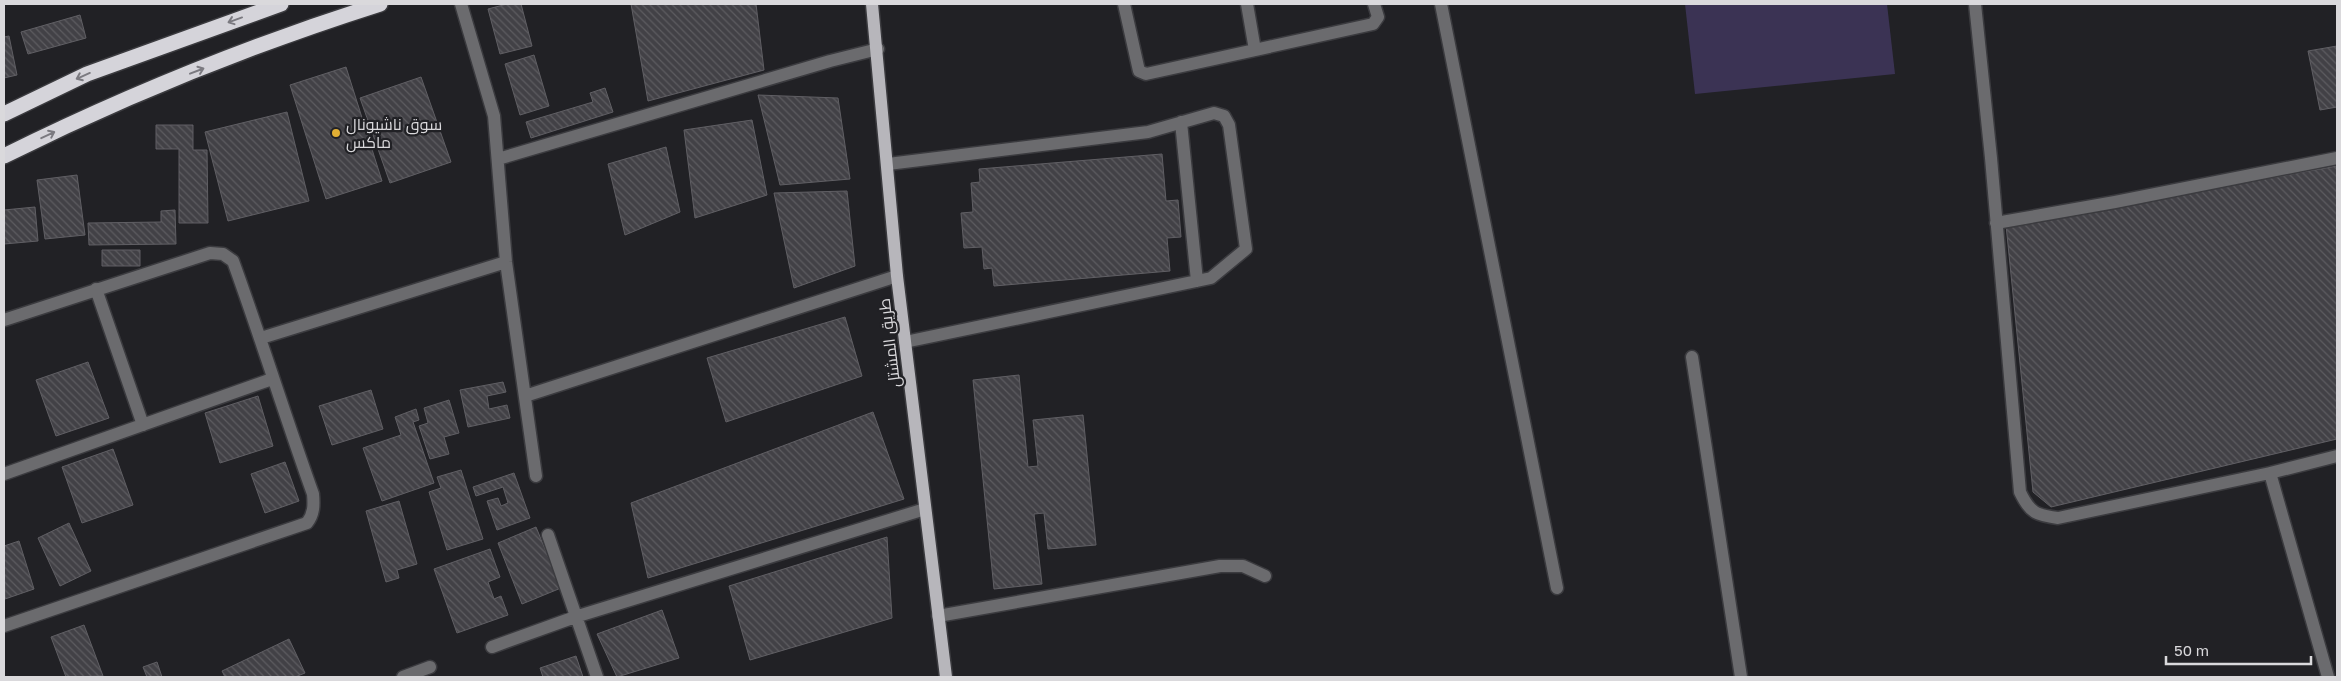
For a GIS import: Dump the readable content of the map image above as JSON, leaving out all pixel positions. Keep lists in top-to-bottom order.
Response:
{
  "streets": {
    "main road": ["طريق المشتل"]
  },
  "places": ["سوق ناشيونال ماكس"],
  "scale_bar": "50 m"
}
